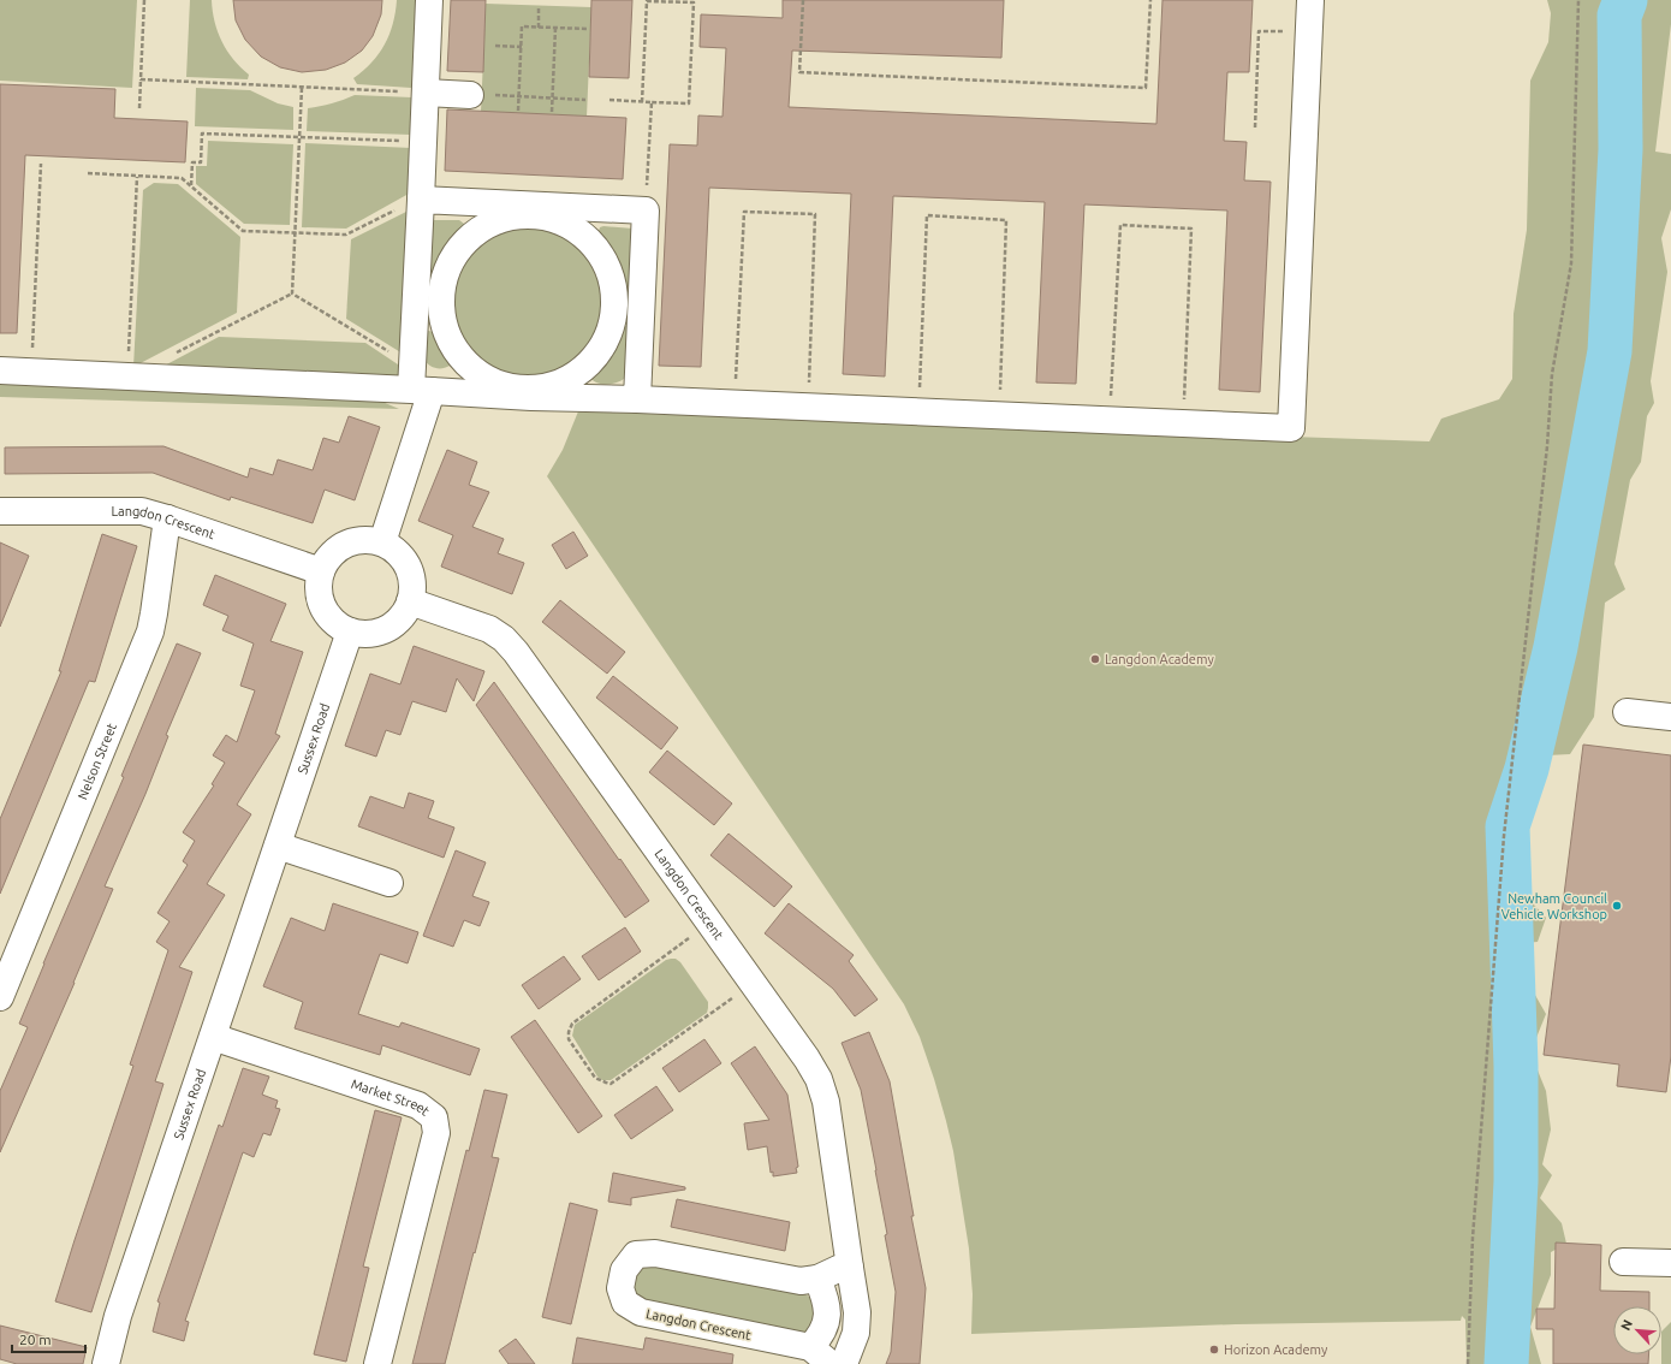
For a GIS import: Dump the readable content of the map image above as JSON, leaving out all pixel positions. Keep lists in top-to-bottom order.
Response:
{
  "streets": {
    "street": [
      "Langdon Crescent",
      "Sussex Road",
      "Nelson Street",
      "Market Street"
    ]
  },
  "crossings": [
    ["Langdon Crescent", "Sussex Road"],
    ["Langdon Crescent", "Nelson Street"],
    ["Sussex Road", "Market Street"]
  ],
  "places": ["Langdon Academy", "Newham Council Vehicle Workshop", "Horizon Academy"],
  "scale_bar": "20 m",
  "north": "top left"
}
